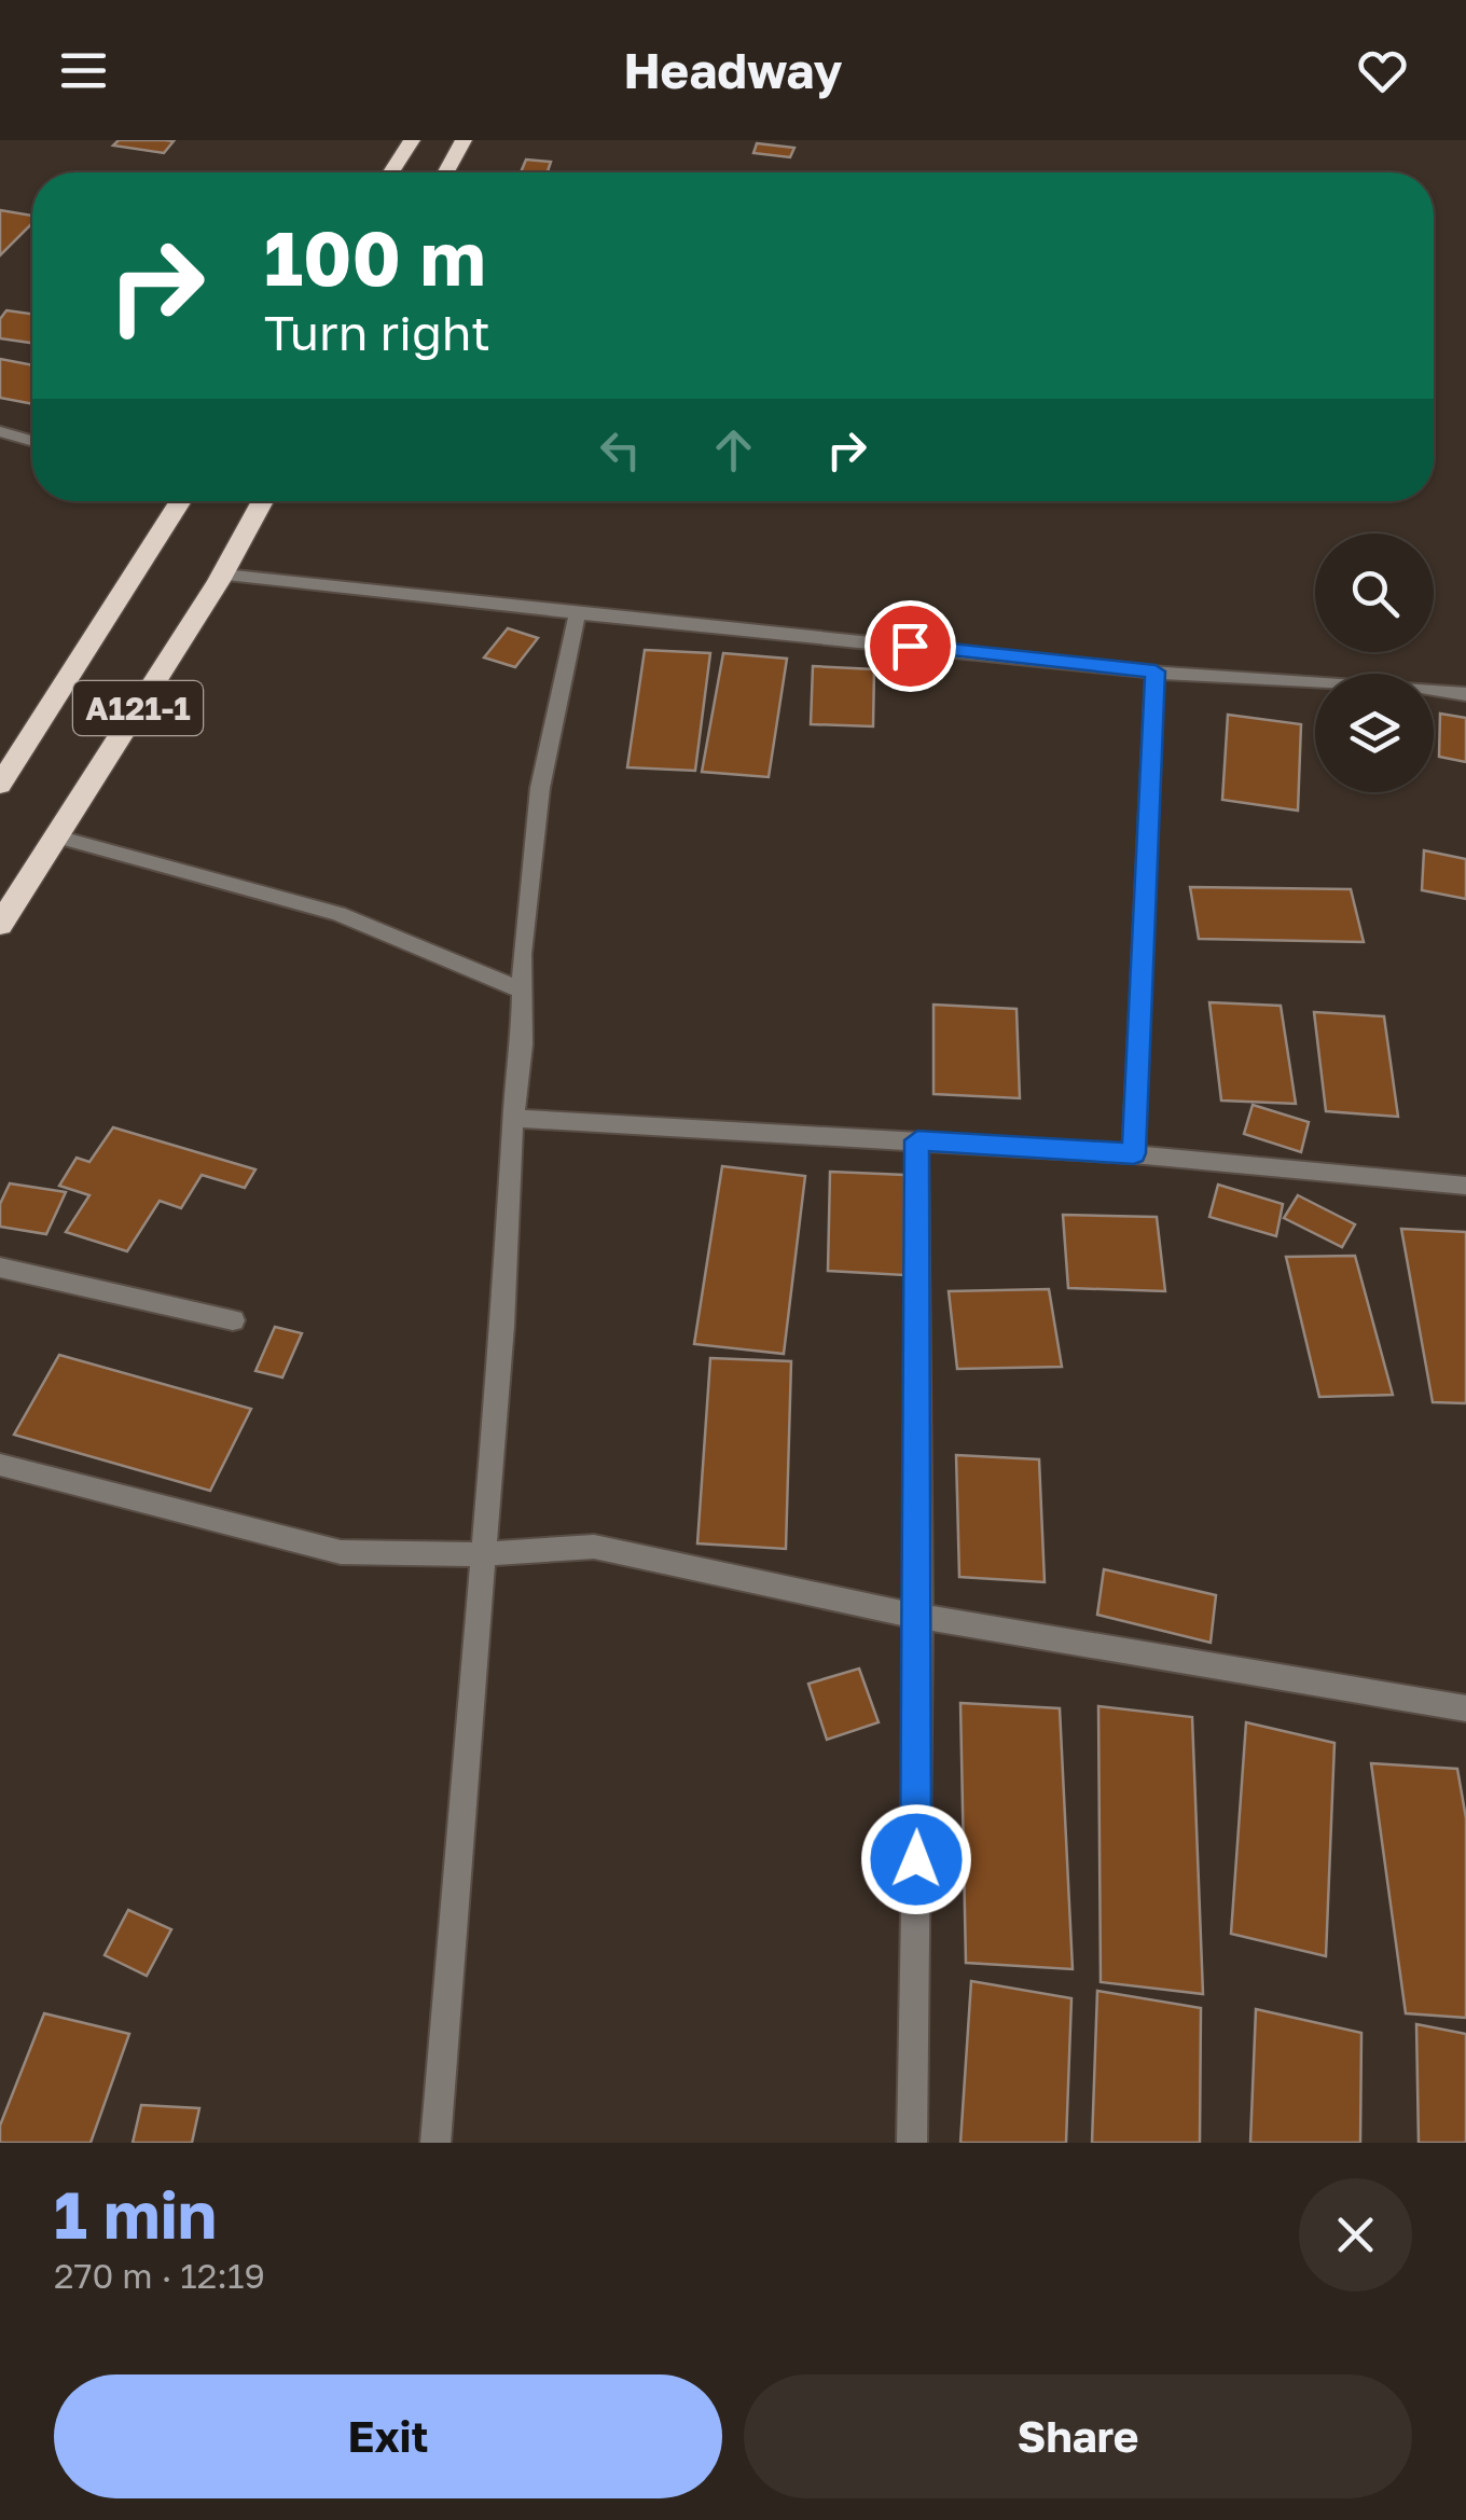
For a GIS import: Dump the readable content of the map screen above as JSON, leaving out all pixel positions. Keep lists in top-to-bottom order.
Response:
{
  "streets": {
    "highway": ["A121-1"]
  },
  "page": {
    "header": "Headway",
    "turn": ["100 m", "Turn right"],
    "heading": ["1 min", "270 m · 12:19"],
    "buttons": ["Exit", "Share"]
  }
}
